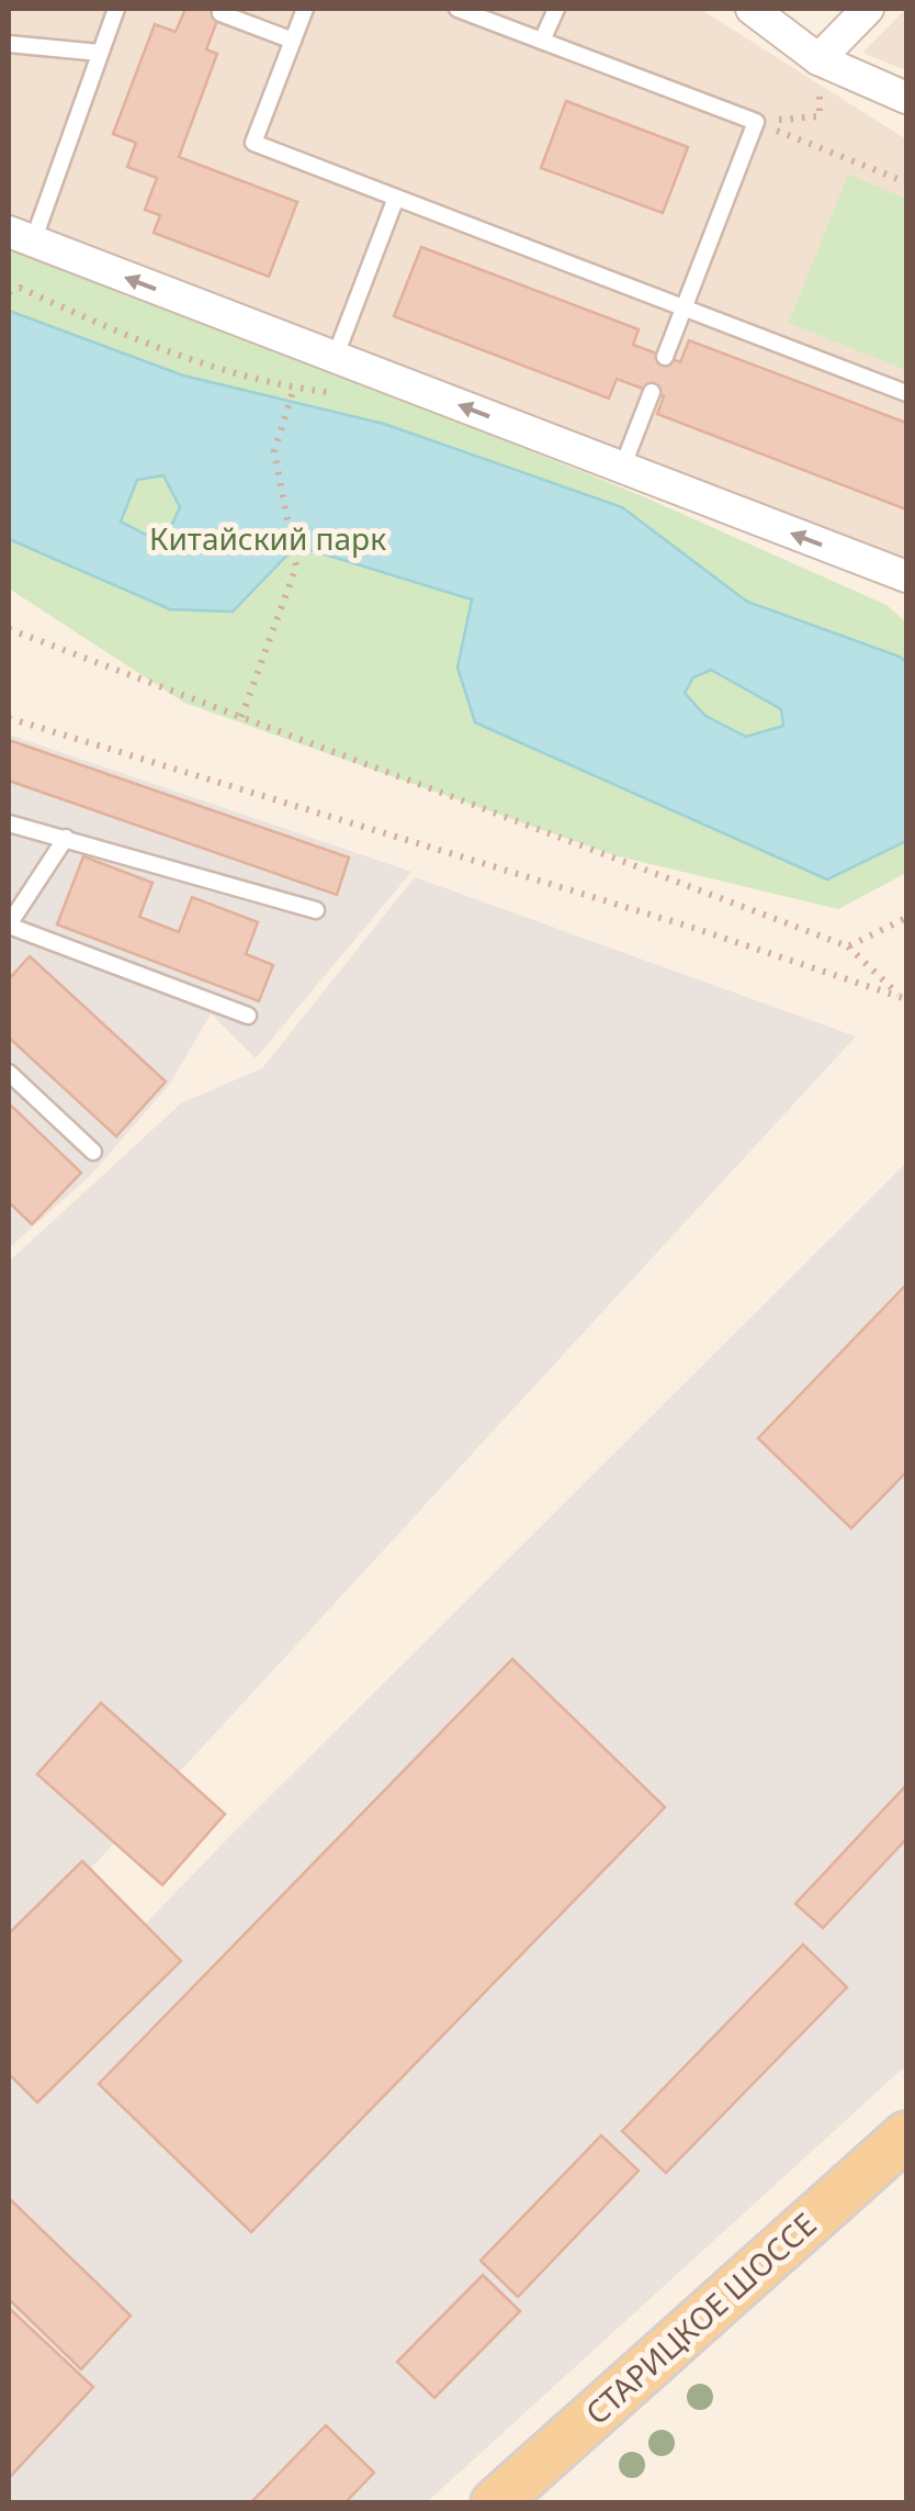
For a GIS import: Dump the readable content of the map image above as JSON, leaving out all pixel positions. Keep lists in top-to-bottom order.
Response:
{
  "streets": {
    "main road": ["СТАРИЦКОЕ ШОССЕ"]
  },
  "parks": ["Китайский парк"]
}
